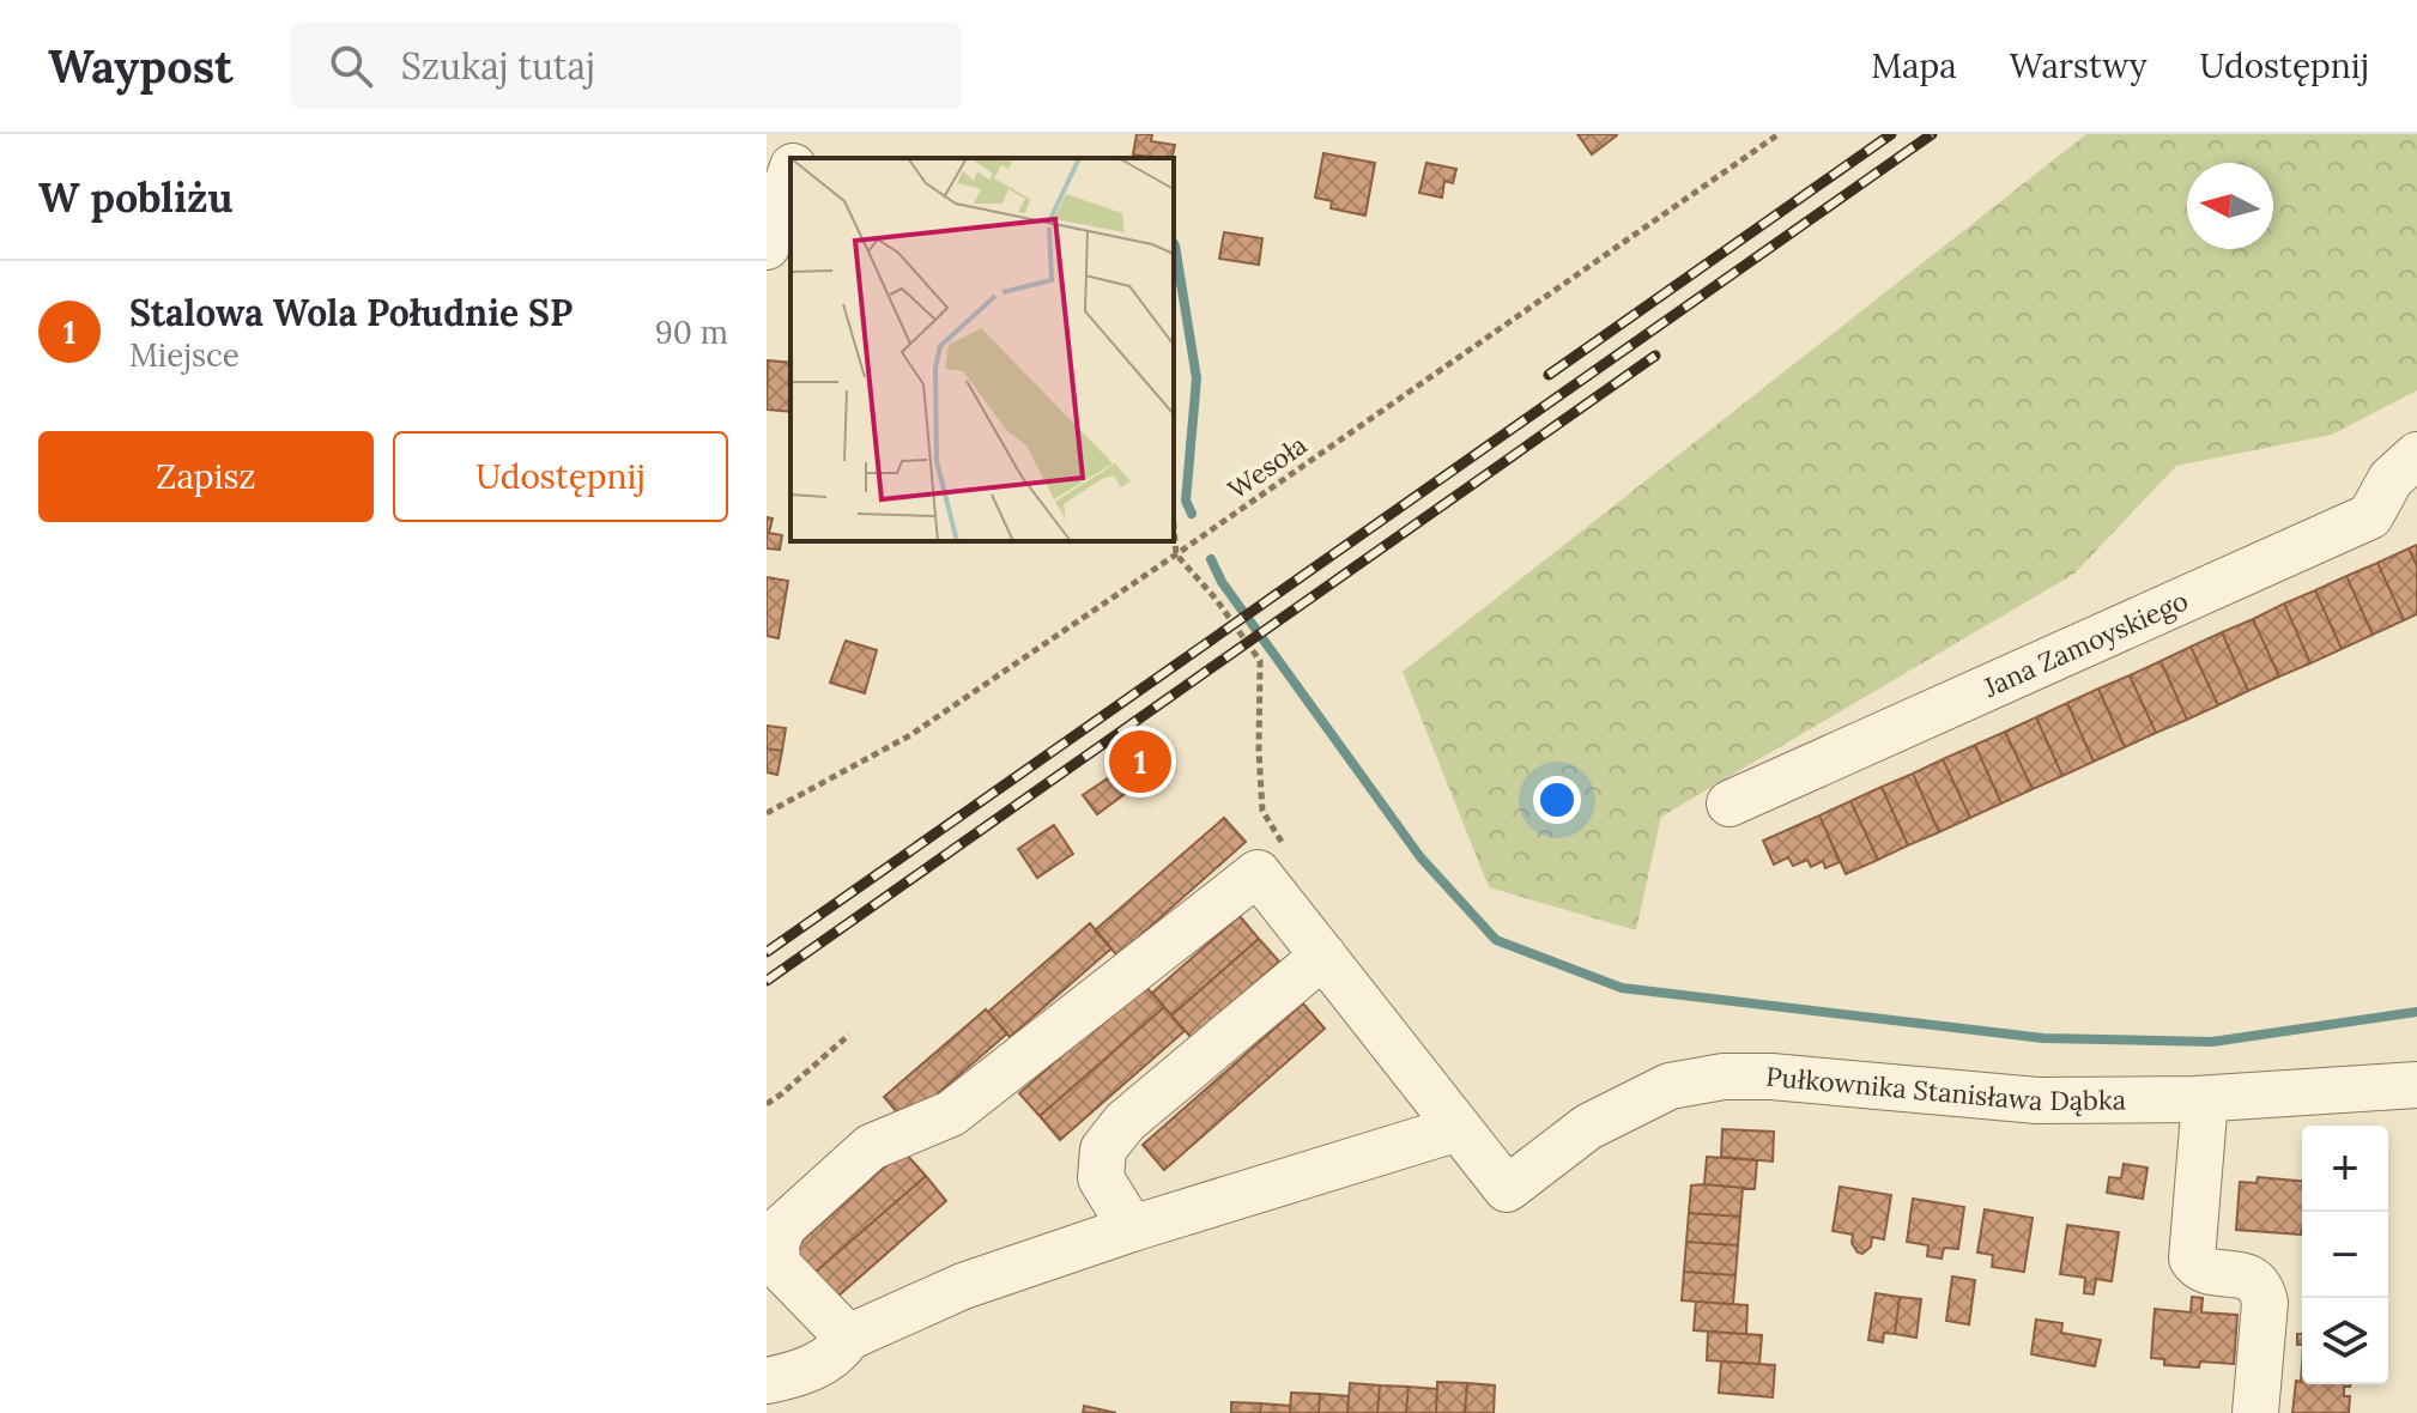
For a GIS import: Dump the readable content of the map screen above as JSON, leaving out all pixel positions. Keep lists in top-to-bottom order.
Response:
{
  "streets": {
    "street": ["Jana Zamoyskiego", "Pułkownika Stanisława Dąbka"],
    "path": ["Wesoła"]
  },
  "north": "left",
  "page": {
    "header": "Waypost",
    "search": "Szukaj tutaj",
    "nav": ["Mapa", "Warstwy", "Udostępnij"],
    "heading": "W pobliżu",
    "list": [
      {
        "mark": "1",
        "name": "Stalowa Wola Południe SP",
        "note": "Miejsce",
        "value": "90 m"
      }
    ],
    "buttons": ["Zapisz", "Udostępnij"],
    "pins": "1",
    "map_buttons": ["+", "−"]
  }
}
